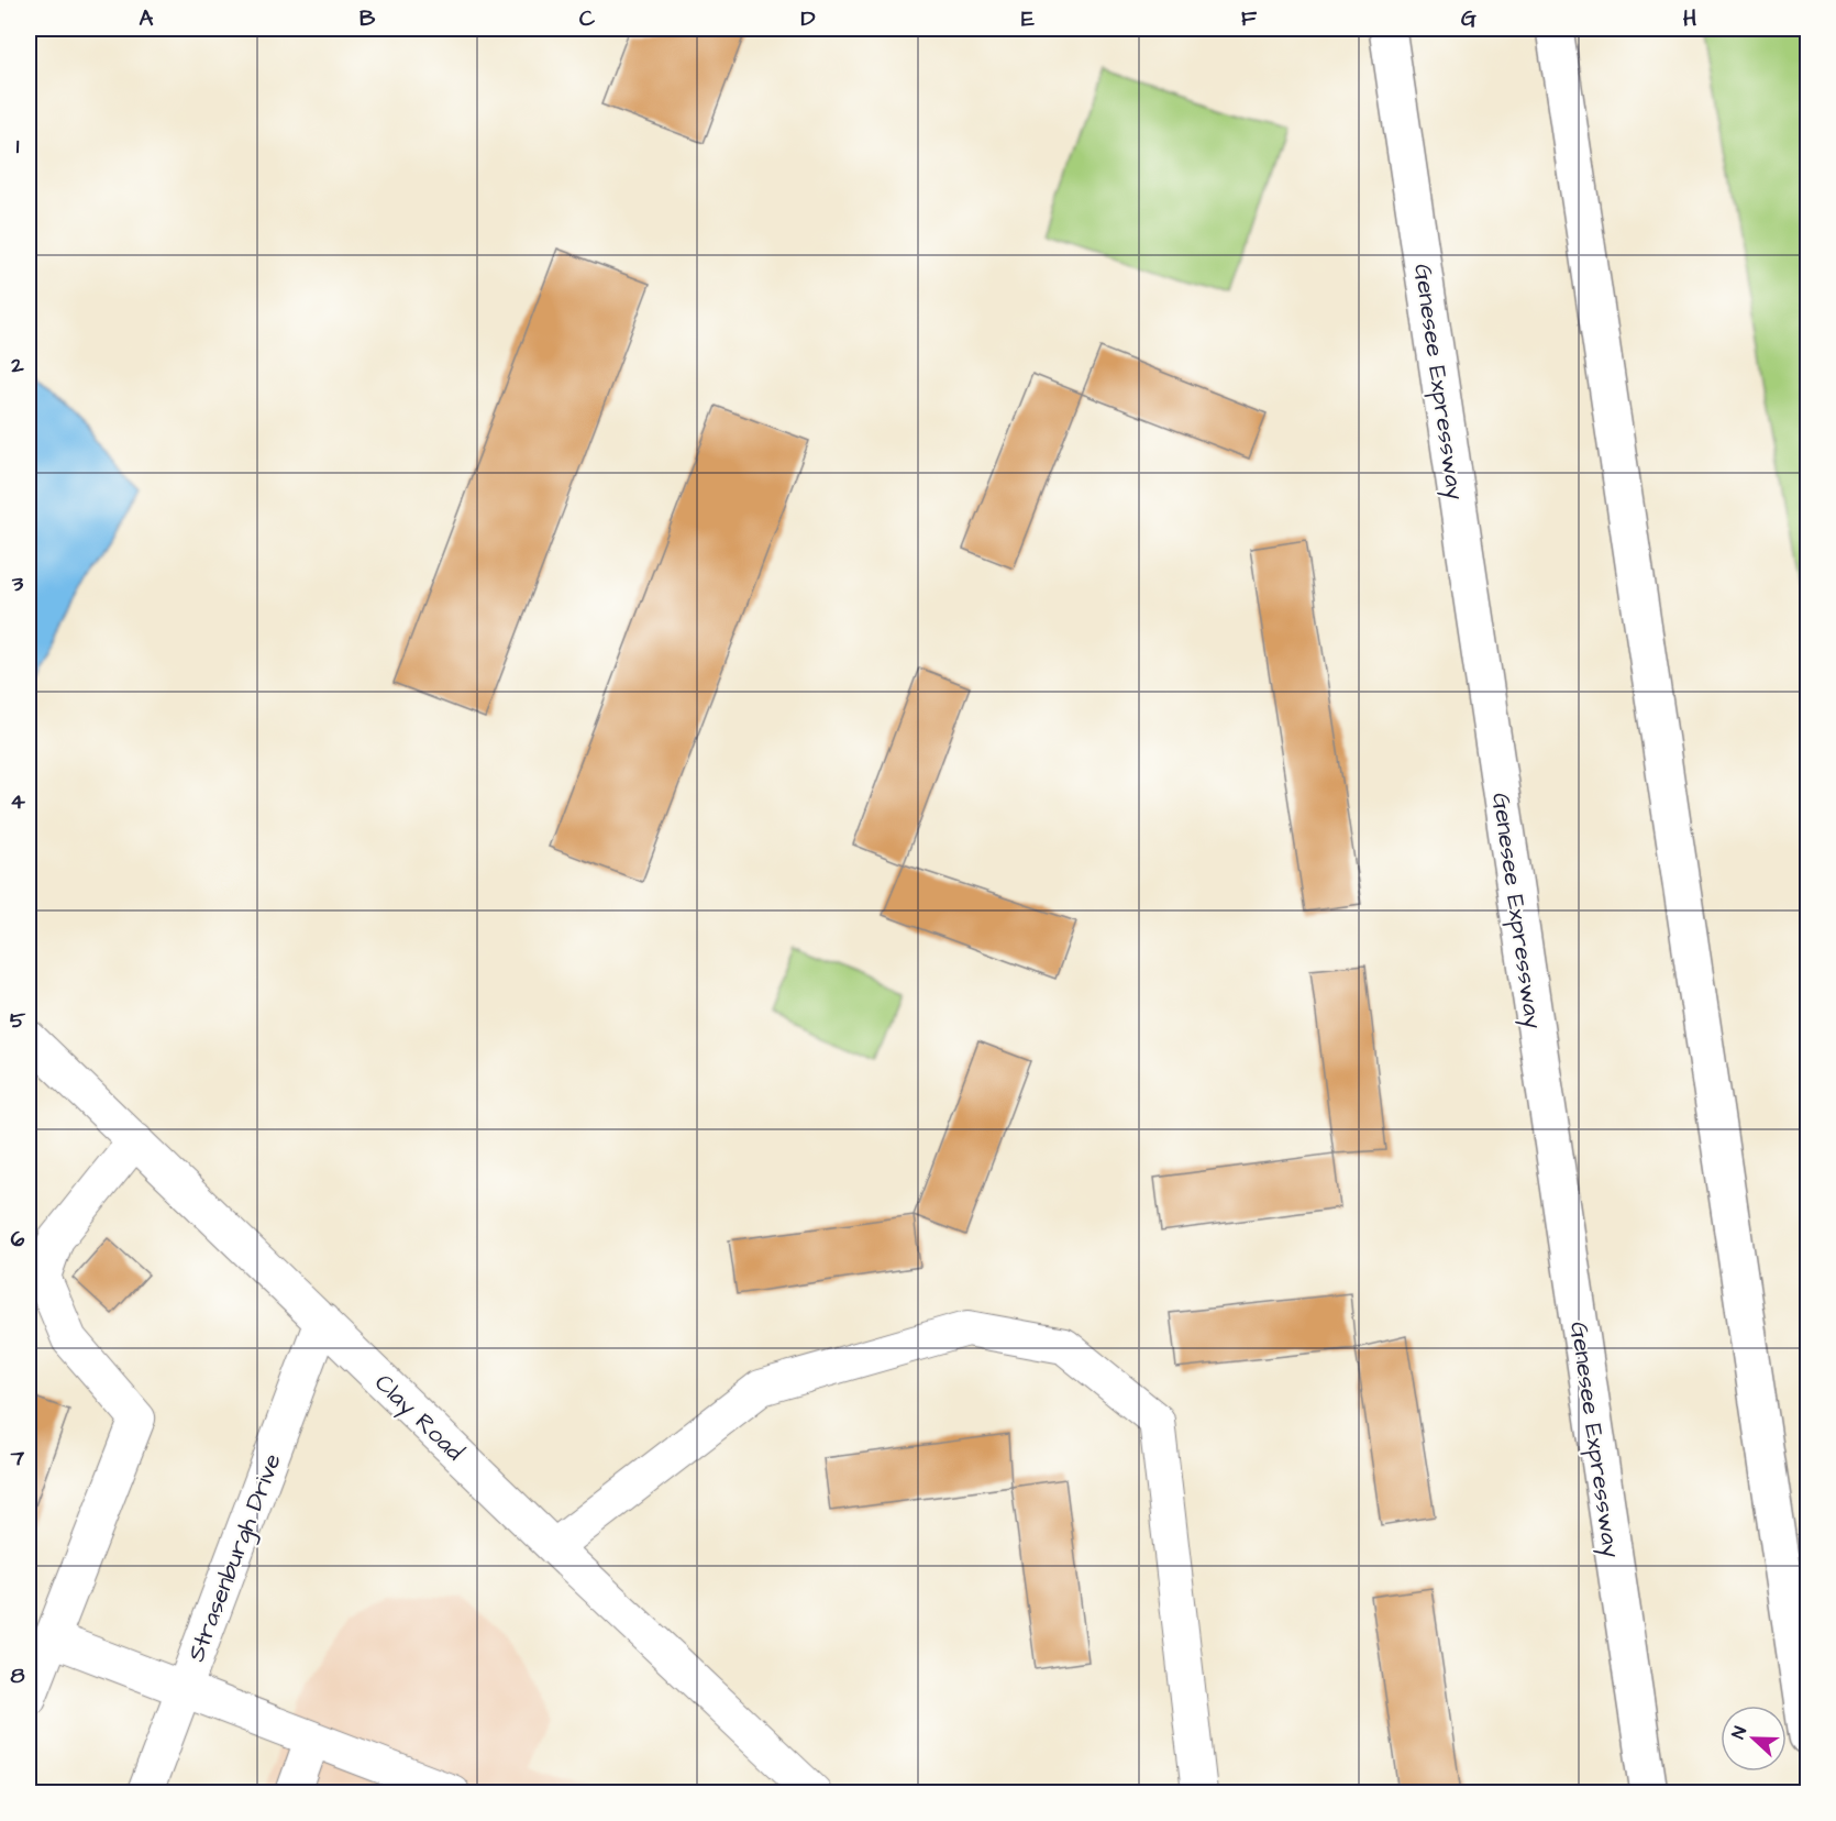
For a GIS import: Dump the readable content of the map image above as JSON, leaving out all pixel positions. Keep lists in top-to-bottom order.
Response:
{
  "streets": {
    "highway": ["Genesee Expressway"],
    "street": ["Clay Road", "Strasenburgh Drive"]
  },
  "crossings": [
    ["Clay Road", "Strasenburgh Drive"]
  ],
  "north": "left",
  "grid": {
    "columns": [
      "A",
      "B",
      "C",
      "D",
      "E",
      "F",
      "G",
      "H"
    ],
    "rows": [
      "1",
      "2",
      "3",
      "4",
      "5",
      "6",
      "7",
      "8"
    ]
  }
}
